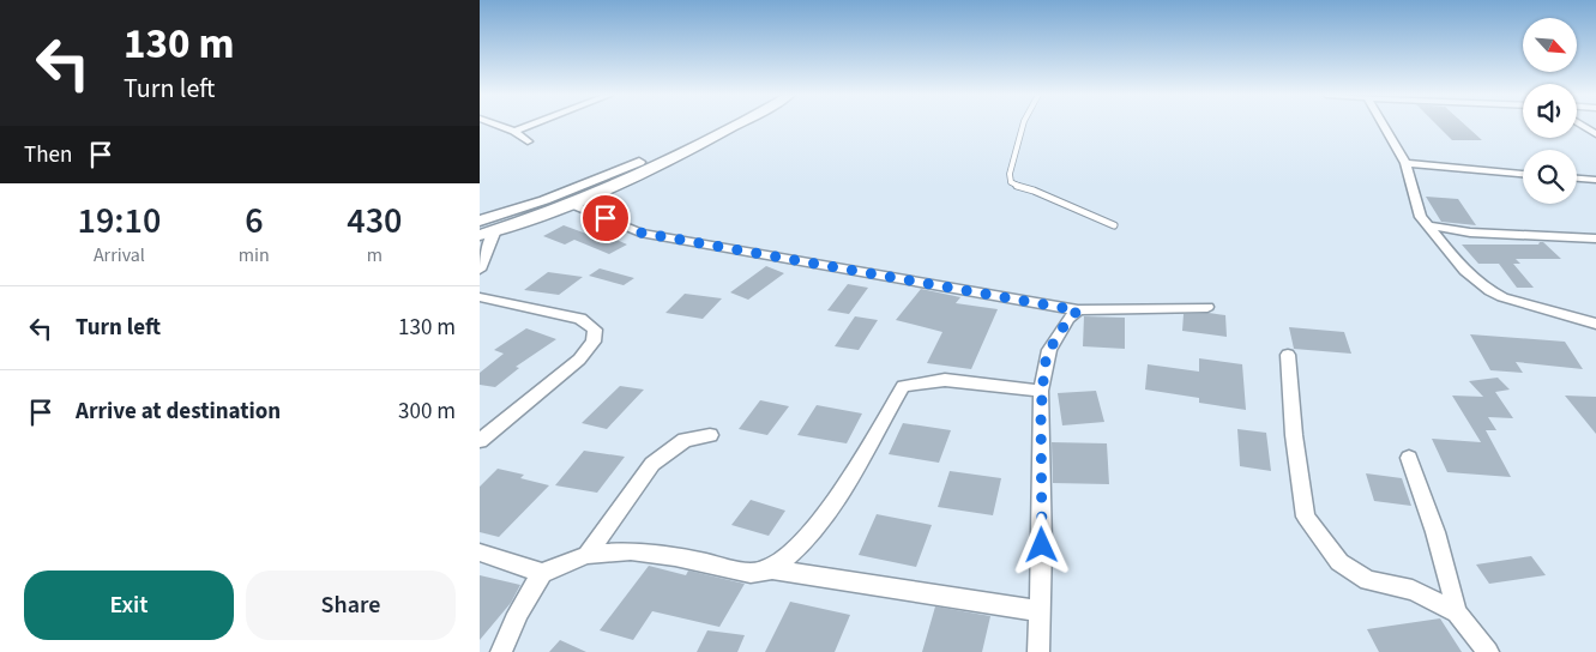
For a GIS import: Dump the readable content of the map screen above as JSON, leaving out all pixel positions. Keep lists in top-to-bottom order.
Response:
{
  "north": "bottom right",
  "page": {
    "turn": ["130 m", "Turn left"],
    "then": "Then",
    "eta": [
      "19:10",
      "Arrival",
      "6",
      "min",
      "430",
      "m"
    ],
    "list": [
      {
        "name": "Turn left",
        "value": "130 m"
      },
      {
        "name": "Arrive at destination",
        "value": "300 m"
      }
    ],
    "buttons": ["Exit", "Share"]
  }
}
